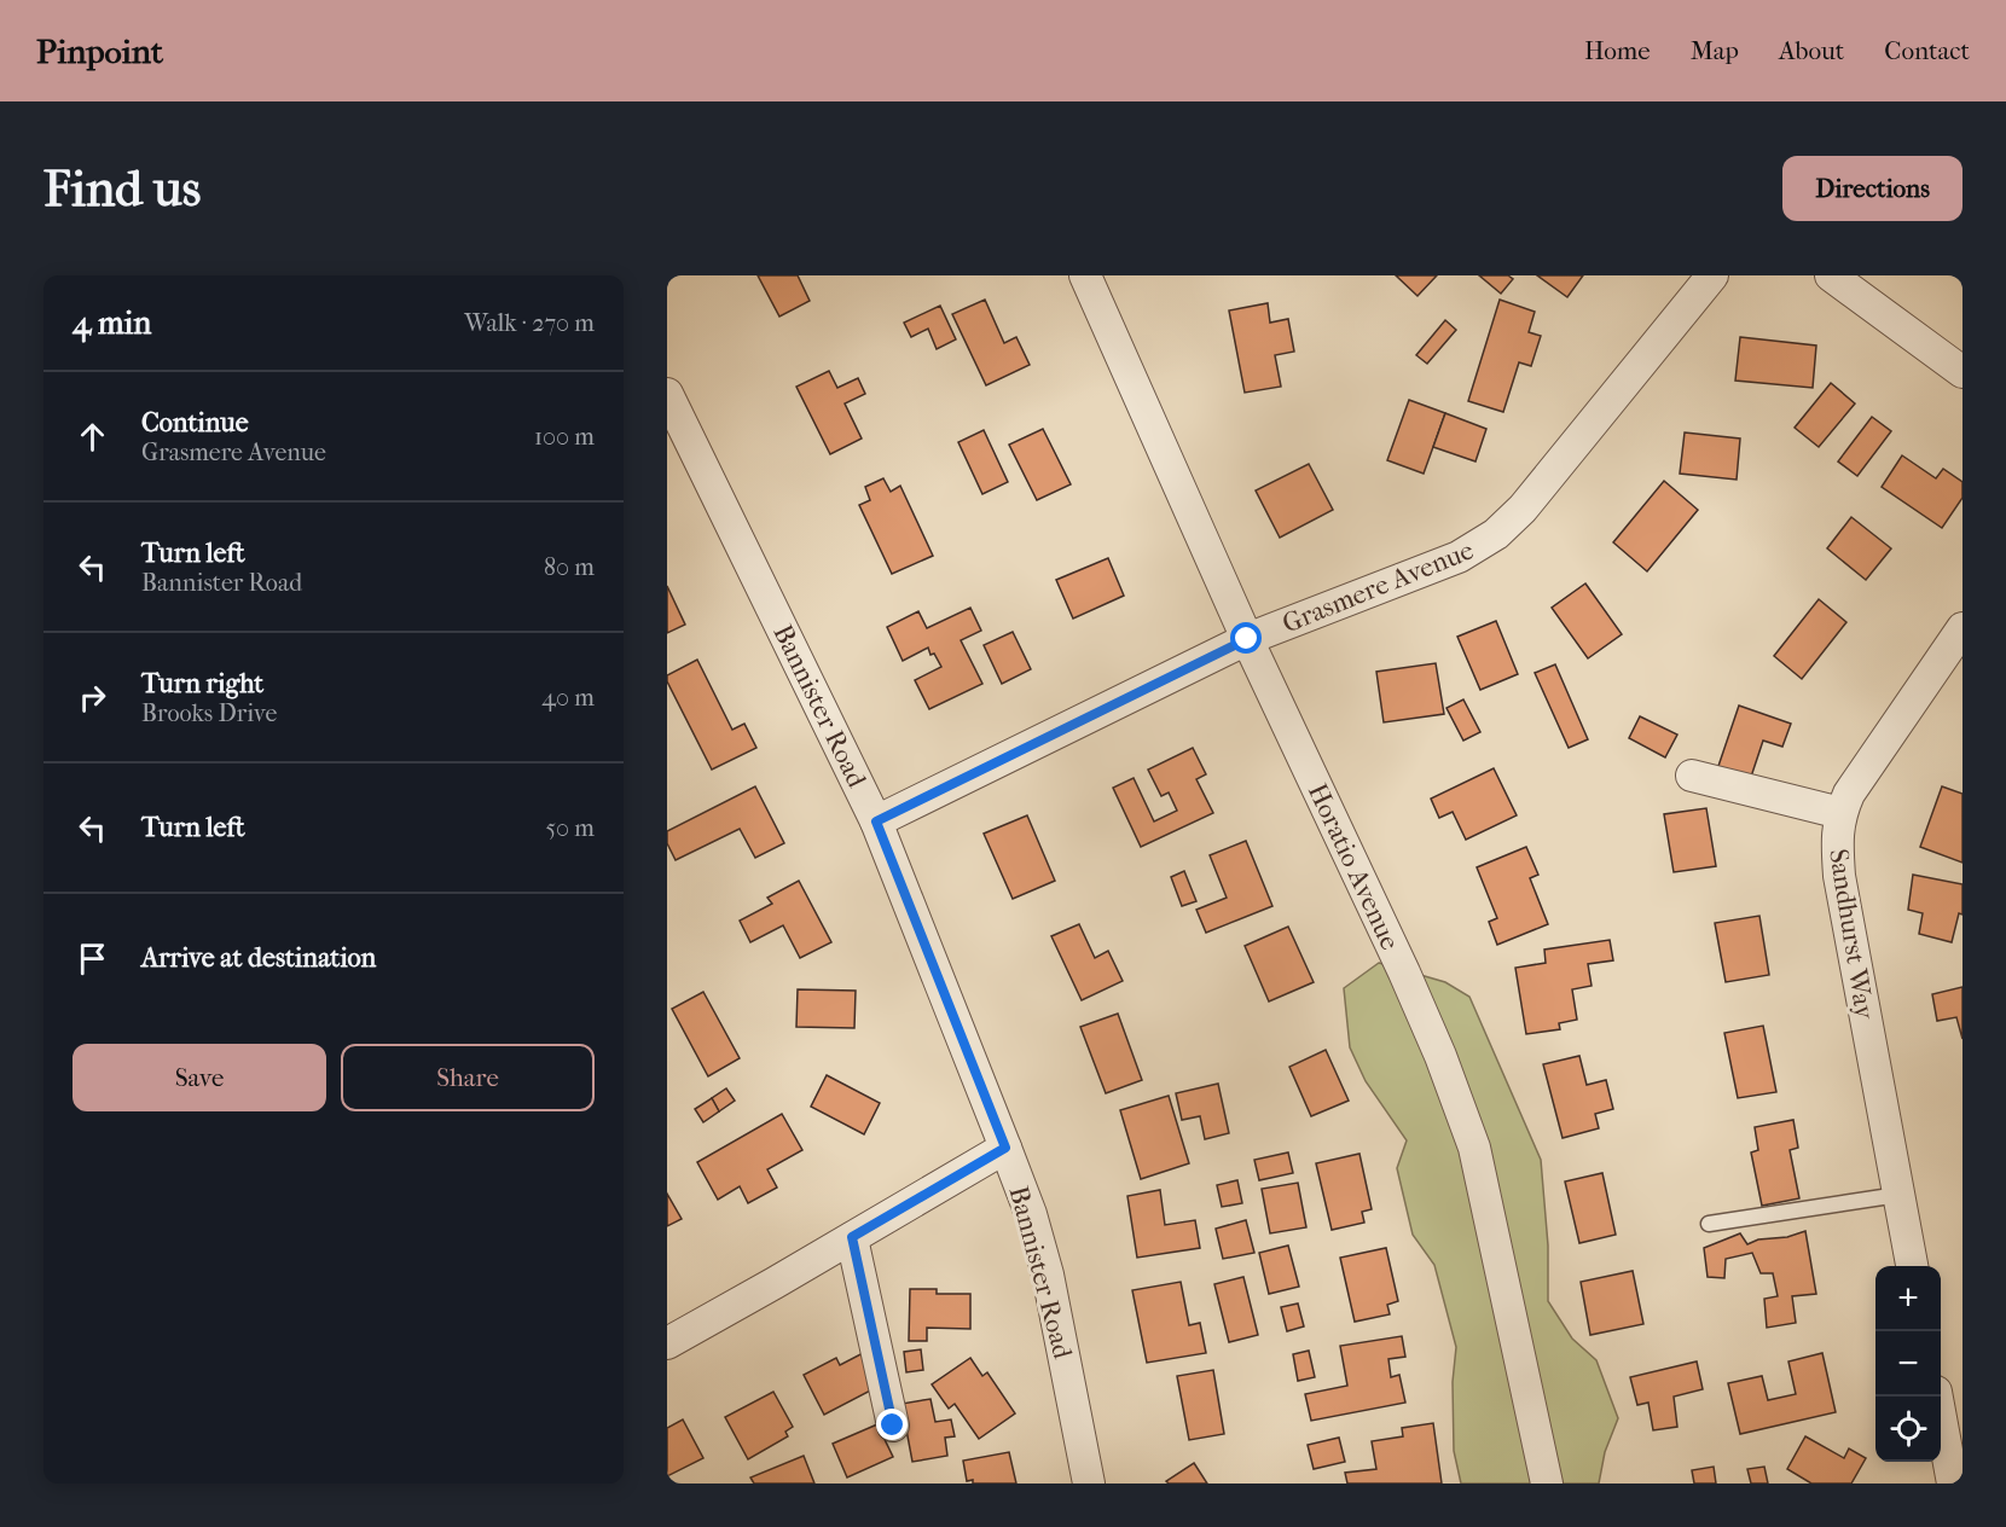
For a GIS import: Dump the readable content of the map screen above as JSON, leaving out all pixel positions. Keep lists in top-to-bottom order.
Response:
{
  "streets": {
    "street": [
      "Grasmere Avenue",
      "Bannister Road",
      "Horatio Avenue",
      "Sandhurst Way"
    ]
  },
  "crossings": [
    ["Grasmere Avenue", "Bannister Road"],
    ["Grasmere Avenue", "Horatio Avenue"]
  ],
  "page": {
    "header": "Pinpoint",
    "nav": [
      "Home",
      "Map",
      "About",
      "Contact"
    ],
    "buttons": [
      "Directions",
      ["Save", "Share"]
    ],
    "title": "Find us",
    "heading": ["4 min", "Walk · 270 m"],
    "list": [
      ["Continue", "Grasmere Avenue", "100 m"],
      ["Turn left", "Bannister Road", "80 m"],
      ["Turn right", "Brooks Drive", "40 m"],
      ["Turn left", "50 m"],
      "Arrive at destination"
    ],
    "map_buttons": ["+", "−"]
  }
}
